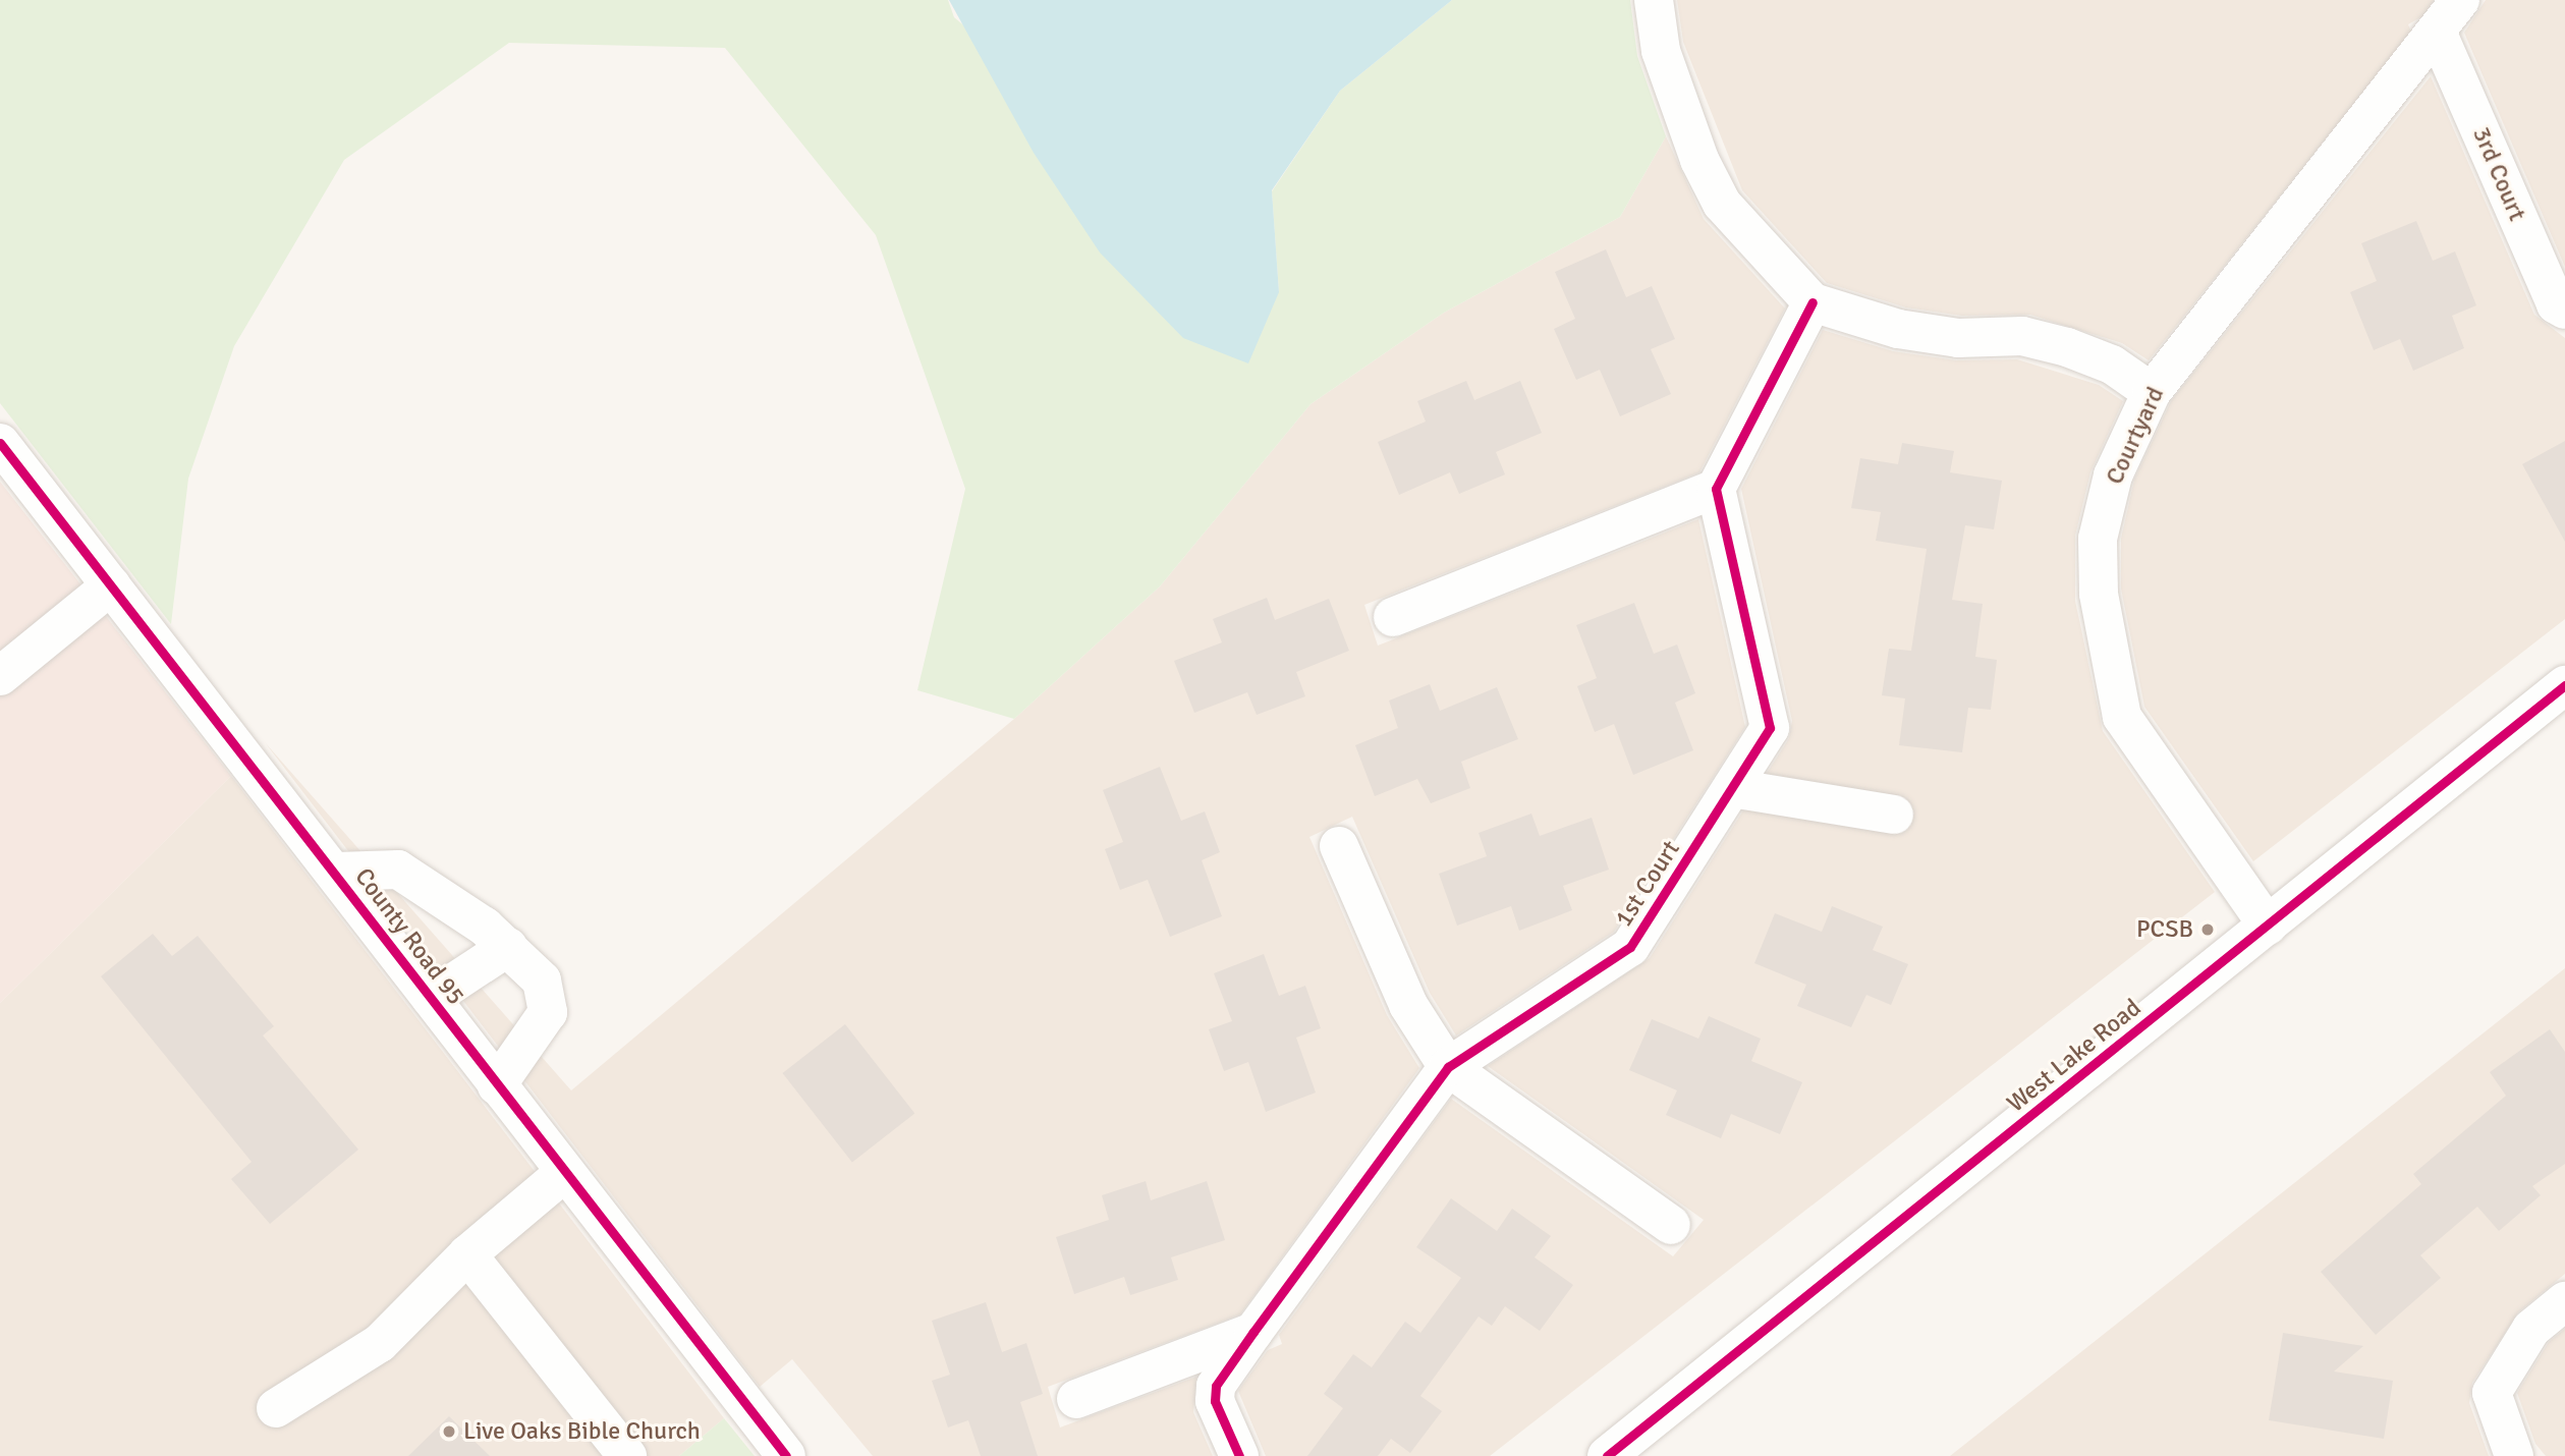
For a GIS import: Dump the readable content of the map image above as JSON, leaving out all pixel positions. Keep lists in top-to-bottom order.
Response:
{
  "streets": {
    "street": [
      "3rd Court",
      "Courtyard",
      "1st Court",
      "County Road 95",
      "West Lake Road"
    ]
  },
  "crossings": [
    ["3rd Court", "Courtyard"],
    ["Courtyard", "West Lake Road"]
  ],
  "places": ["PCSB", "Live Oaks Bible Church"]
}
